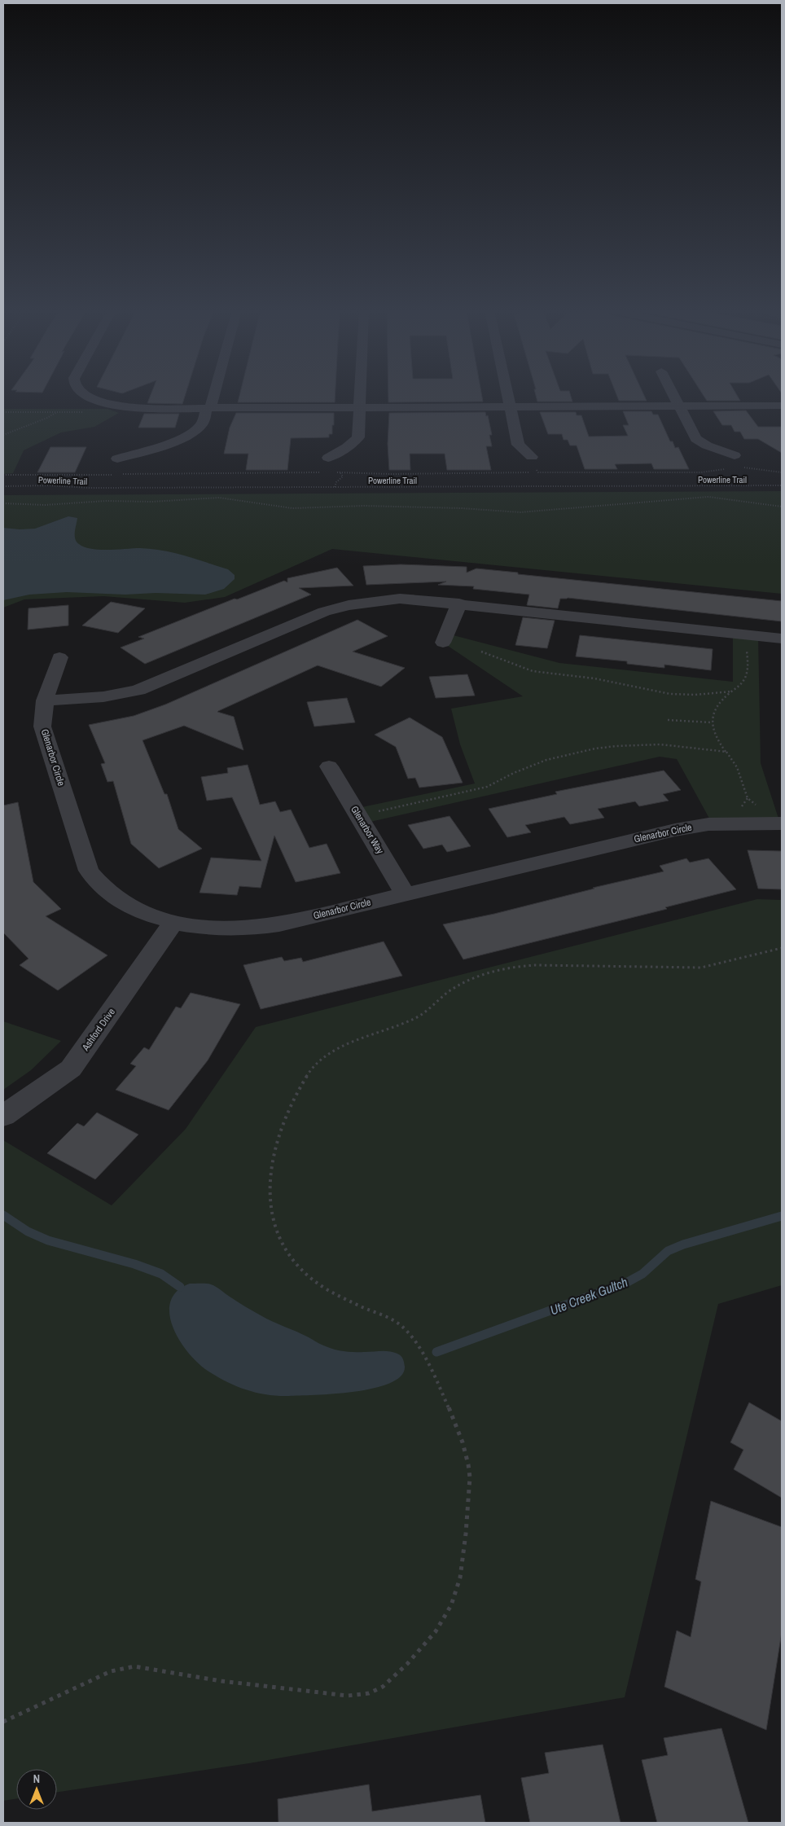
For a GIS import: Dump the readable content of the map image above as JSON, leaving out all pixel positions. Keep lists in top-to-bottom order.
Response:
{
  "streets": {
    "street": ["Glenarbor Circle", "Glenarbor Way", "Ashford Drive"],
    "path": ["Powerline Trail"]
  },
  "crossings": [
    ["Glenarbor Circle", "Glenarbor Way"],
    ["Glenarbor Circle", "Ashford Drive"]
  ],
  "water": ["Ute Creek Gultch"],
  "north": "top"
}
